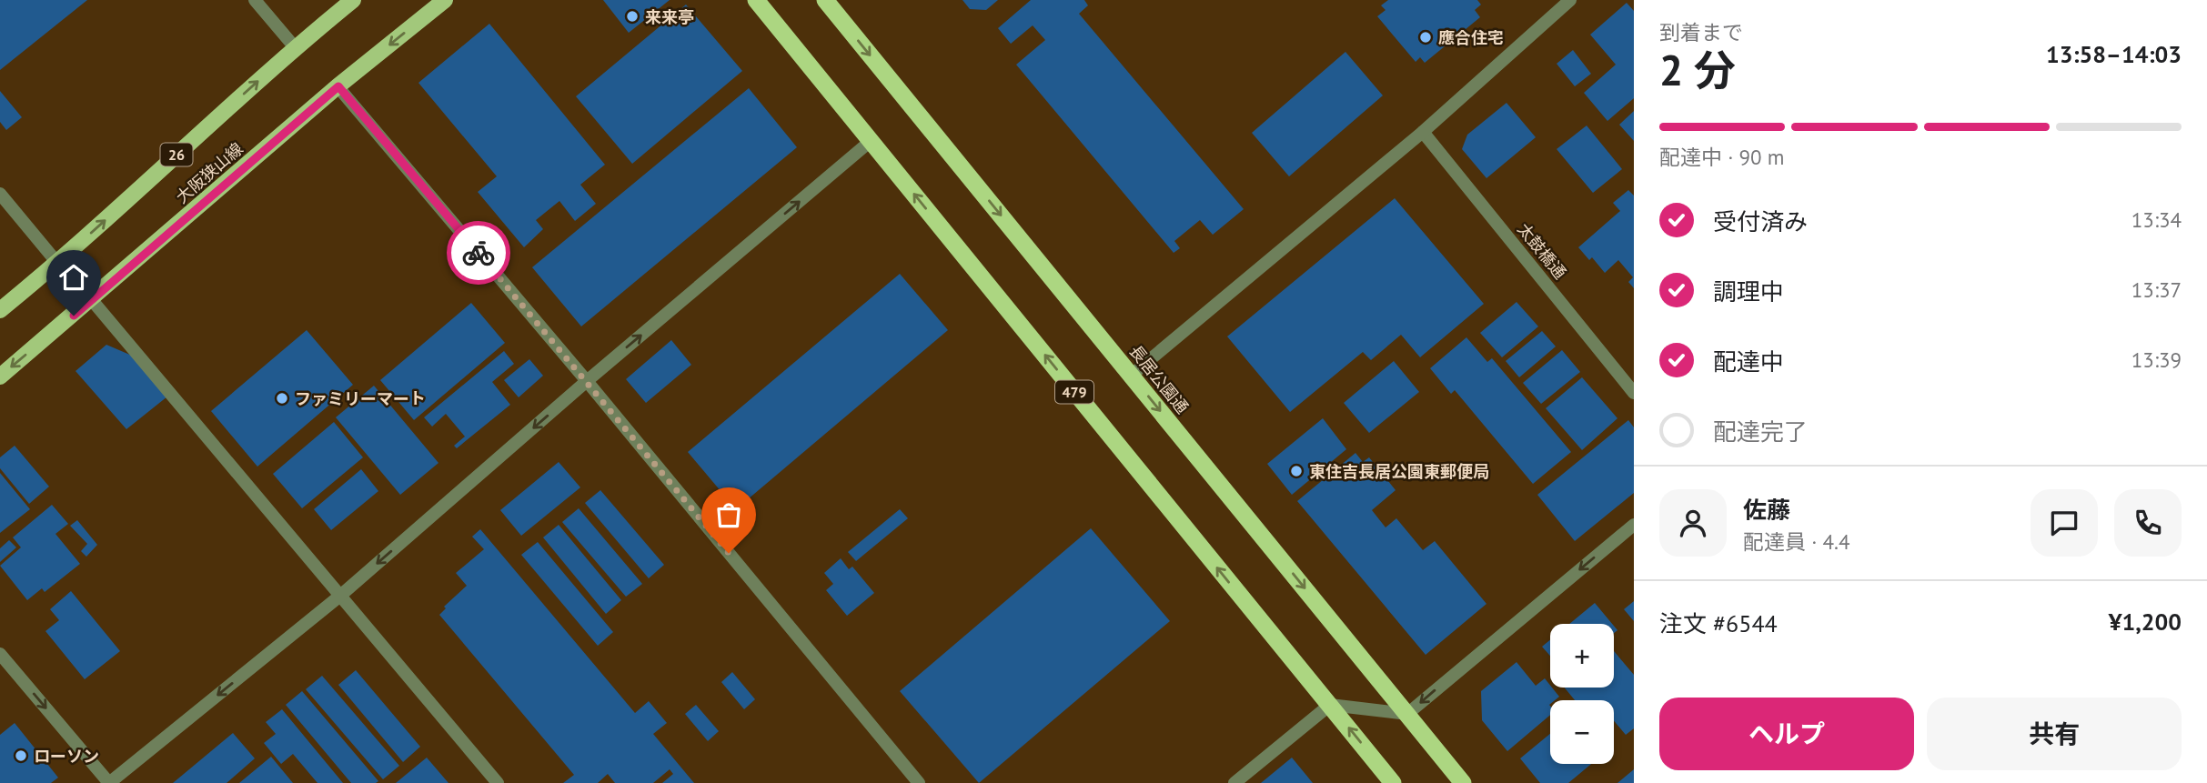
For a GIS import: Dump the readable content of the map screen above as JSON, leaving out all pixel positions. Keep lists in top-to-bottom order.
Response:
{
  "streets": {
    "highway": ["長居公園通", "479"],
    "main road": ["26", "大阪狭山線"],
    "street": ["太鼓橋通"]
  },
  "places": [
    "来来亭",
    "應合住宅",
    "ファミリーマート",
    "東住吉長居公園東郵便局",
    "ローソン"
  ],
  "page": {
    "heading": ["2 分", "到着まで", "13:58–14:03"],
    "panel": [
      "佐藤",
      "配達員 · 4.4",
      "注文 #6544",
      "¥1,200"
    ],
    "bar": "配達中 · 90 m",
    "list": [
      ["受付済み", "13:34"],
      ["調理中", "13:37"],
      ["配達中", "13:39"],
      "配達完了"
    ],
    "map_buttons": ["+", "−"],
    "buttons": ["ヘルプ", "共有"]
  }
}
